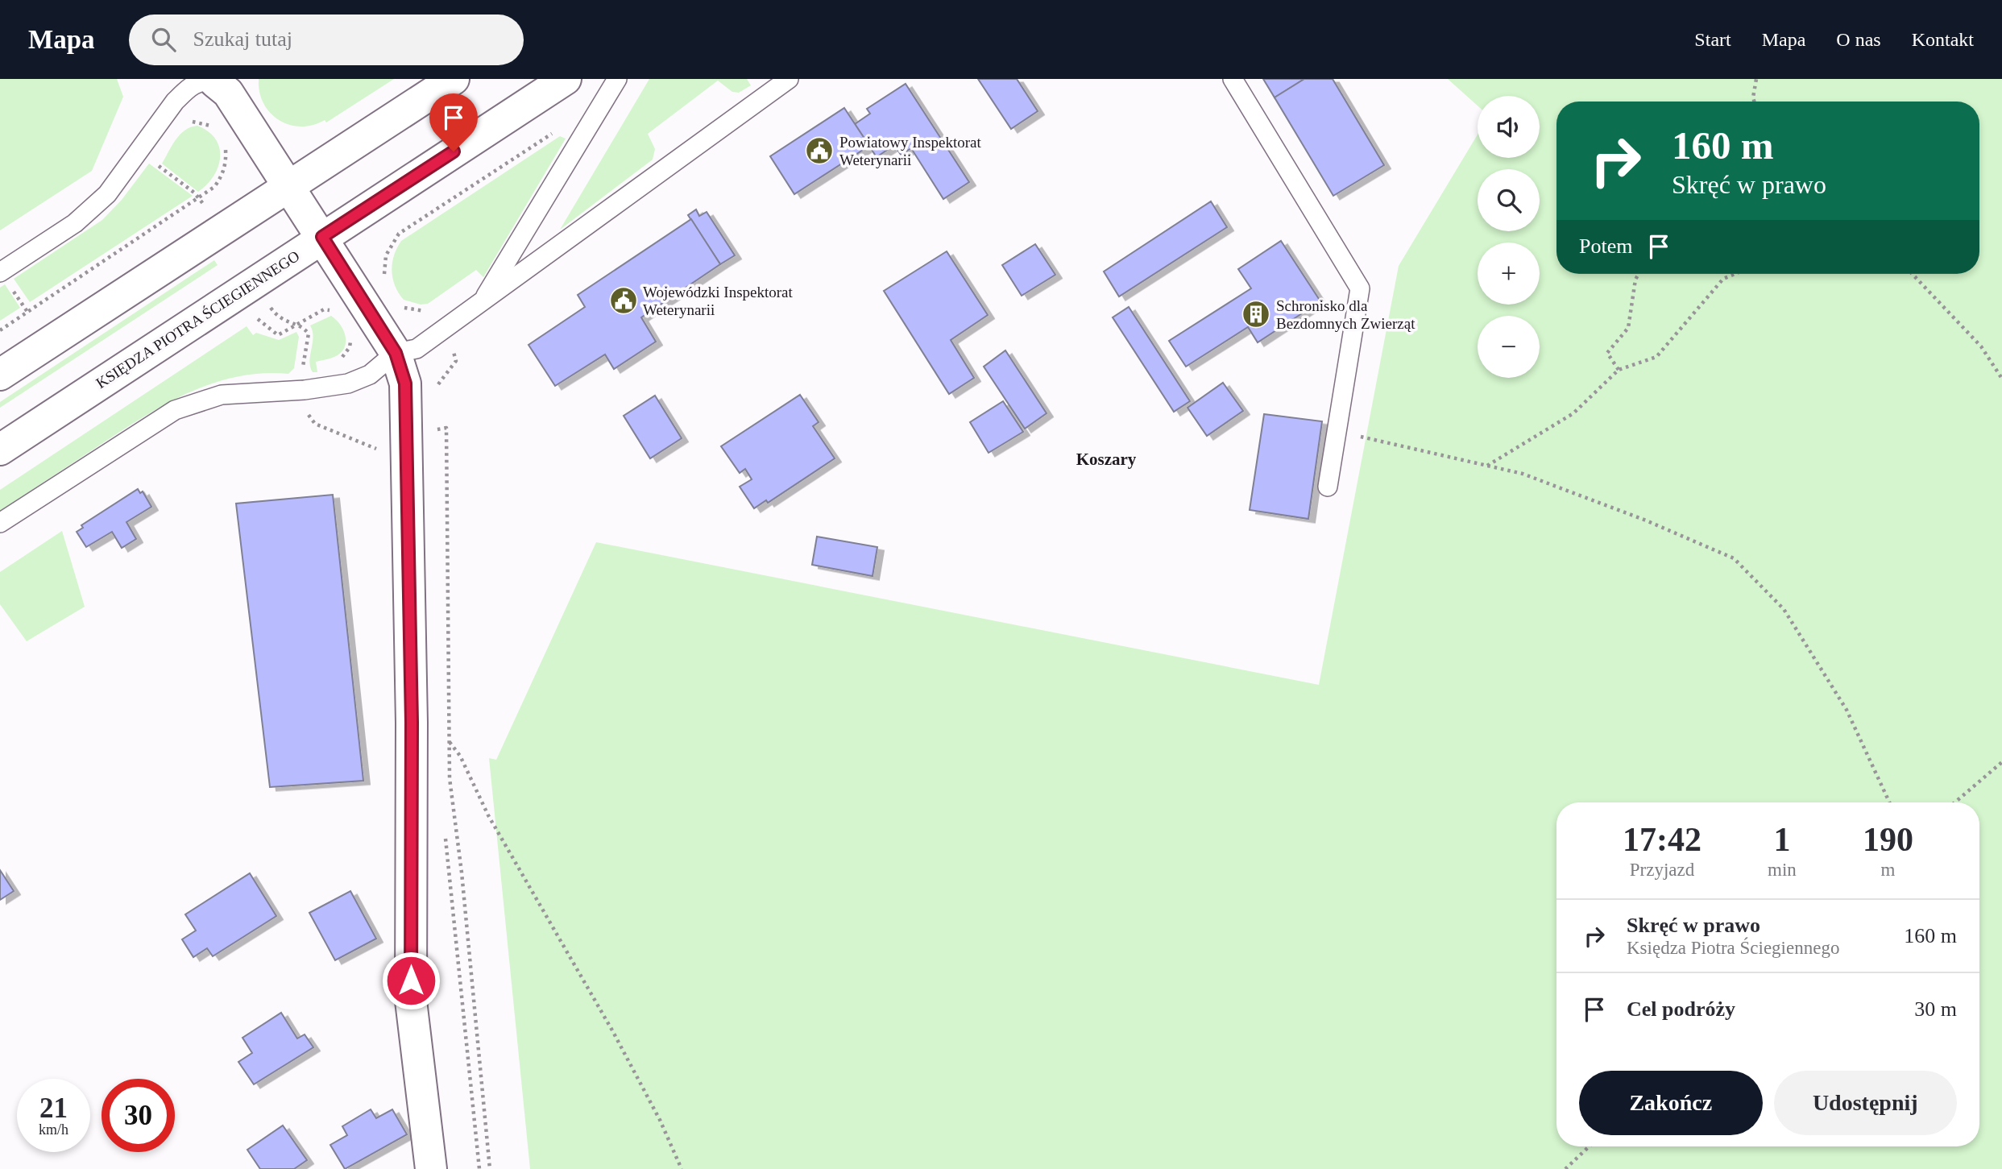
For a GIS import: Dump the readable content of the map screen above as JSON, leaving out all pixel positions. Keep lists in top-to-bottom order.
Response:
{
  "streets": {
    "main road": ["KSIĘDZA PIOTRA ŚCIEGIENNEGO"]
  },
  "districts": ["Koszary"],
  "places": {
    "public building": ["Powiatowy Inspektorat Weterynarii", "Wojewódzki Inspektorat Weterynarii"],
    "building": ["Schronisko dla Bezdomnych Zwierząt"]
  },
  "page": {
    "header": "Mapa",
    "search": "Szukaj tutaj",
    "nav": [
      "Start",
      "Mapa",
      "O nas",
      "Kontakt"
    ],
    "map_buttons": ["+", "−"],
    "turn": ["160 m", "Skręć w prawo"],
    "then": "Potem",
    "eta": [
      "17:42",
      "Przyjazd",
      "1",
      "min",
      "190",
      "m"
    ],
    "list": [
      {
        "name": "Skręć w prawo",
        "note": "Księdza Piotra Ściegiennego",
        "value": "160 m"
      },
      {
        "name": "Cel podróży",
        "value": "30 m"
      }
    ],
    "buttons": ["Zakończ", "Udostępnij"],
    "speed": "21 km/h",
    "limit": "30"
  }
}
